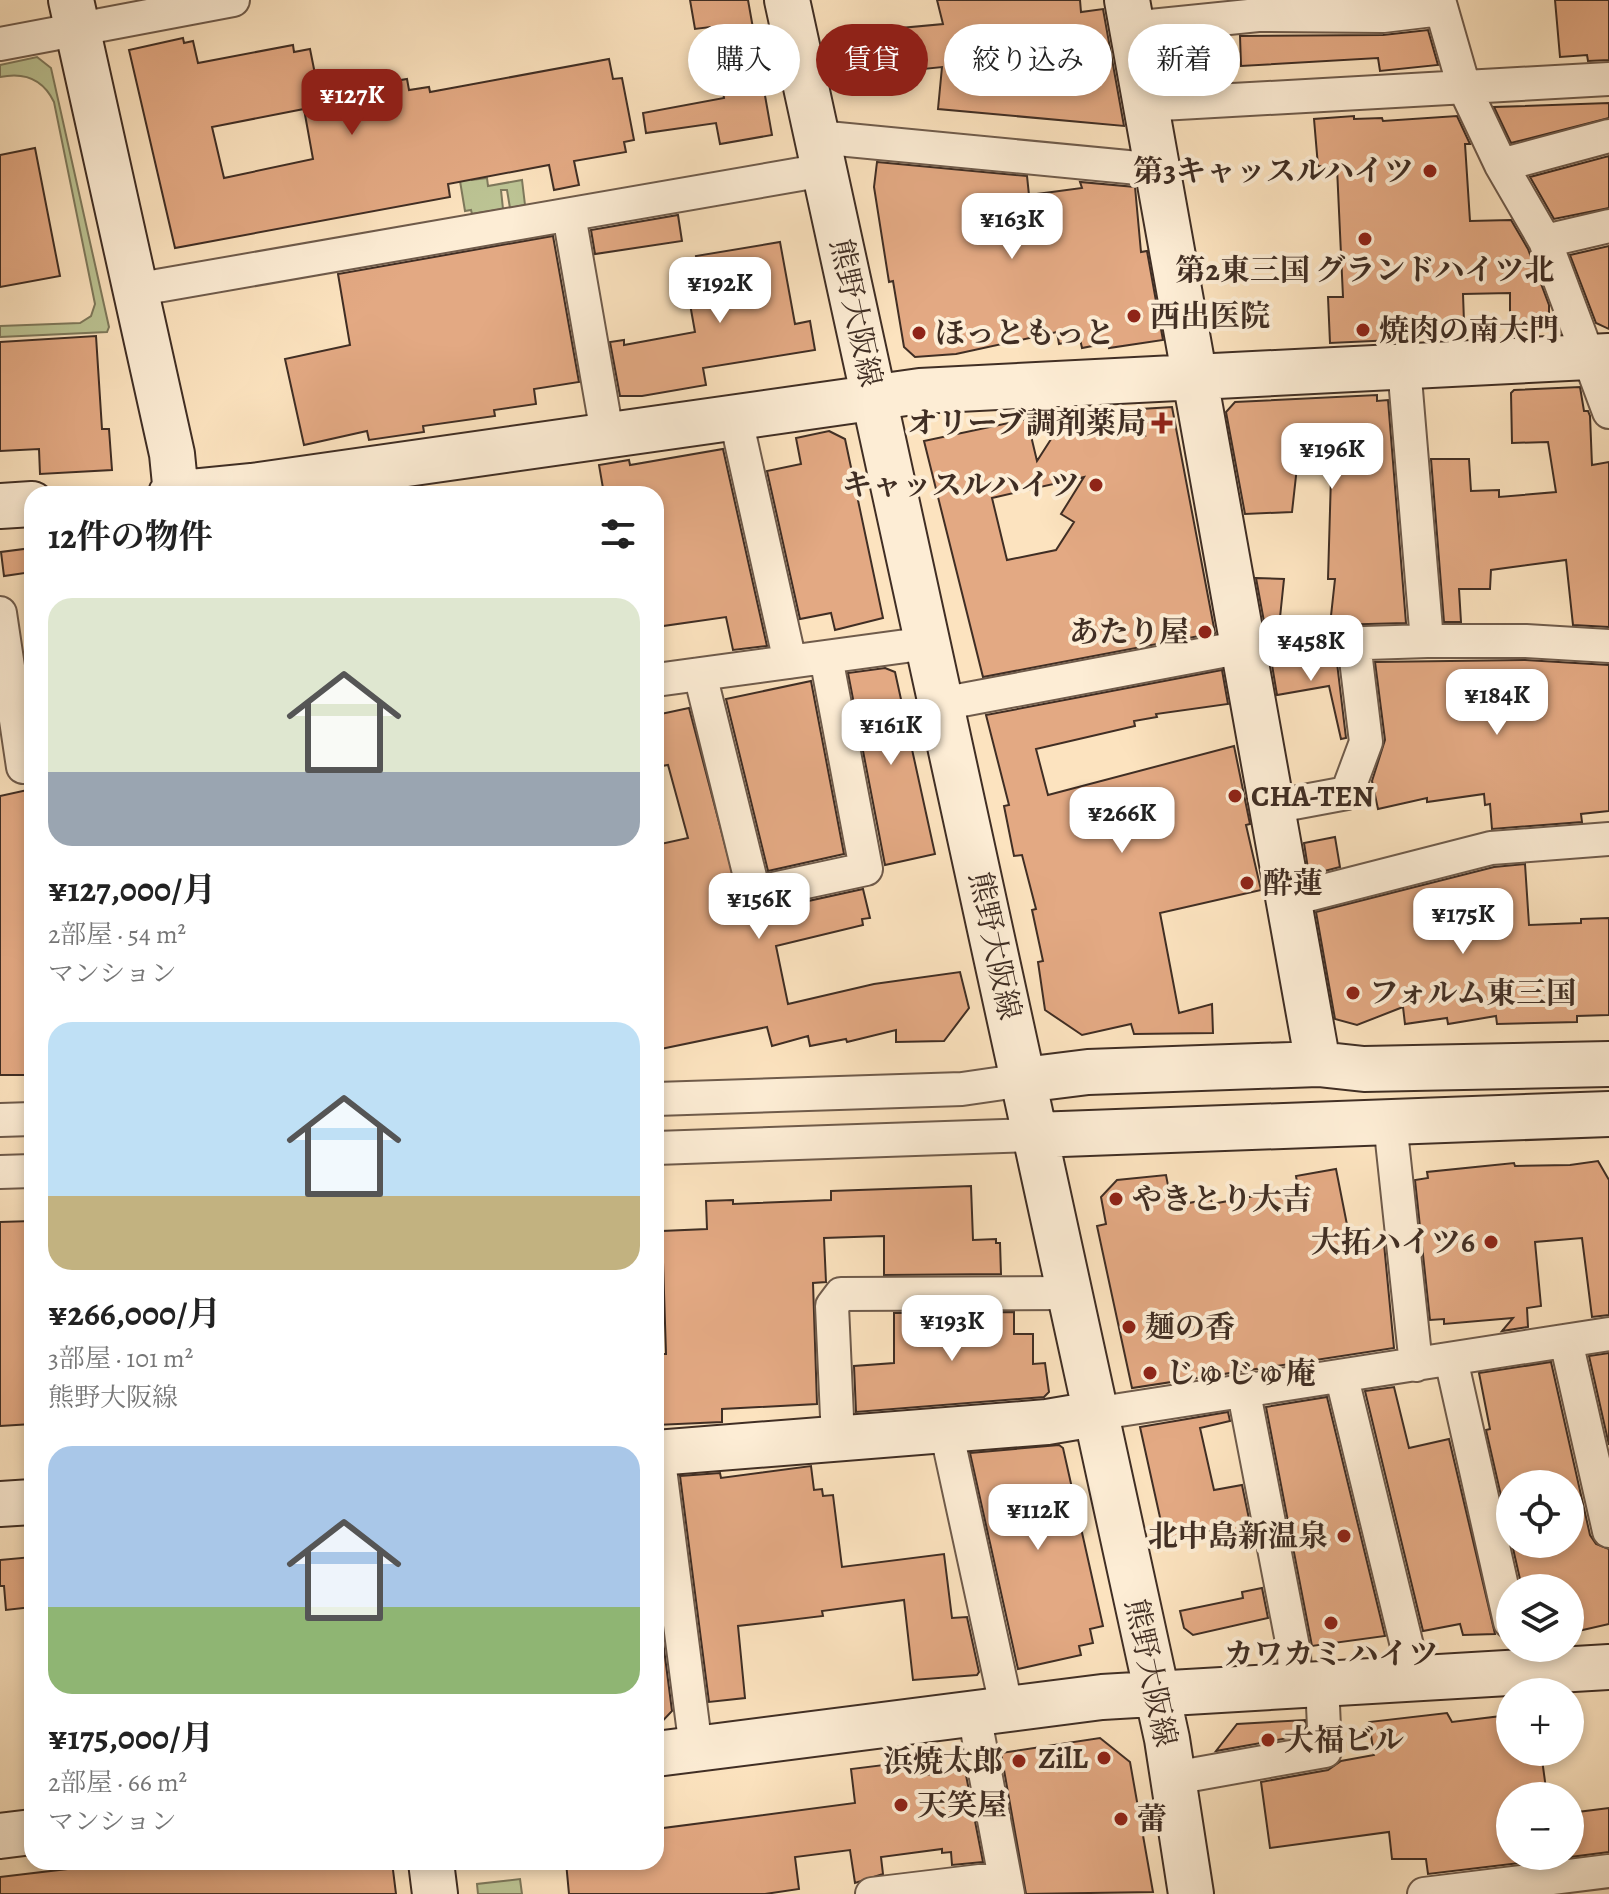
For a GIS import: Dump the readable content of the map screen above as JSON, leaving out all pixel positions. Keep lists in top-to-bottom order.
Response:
{
  "streets": {
    "street": ["熊野大阪線"]
  },
  "places": {
    "other": [
      "第3キャッスルハイツ",
      "第2東三国 グランドハイツ北",
      "西出医院",
      "焼肉の南大門",
      "ほっともっと",
      "キャッスルハイツ",
      "あたり屋",
      "CHA-TEN",
      "酔蓮",
      "フォルム東三国",
      "やきとり大吉",
      "大拓ハイツ6",
      "麺の香",
      "じゅじゅ庵",
      "北中島新温泉",
      "カワカミ ハイツ",
      "大福ビル",
      "ZilL",
      "浜焼太郎",
      "天笑屋",
      "蕾"
    ],
    "health": ["オリーブ調剤薬局"]
  },
  "page": {
    "chip": [
      "購入",
      "賃貸",
      "絞り込み",
      "新着"
    ],
    "price": [
      "¥127K",
      "¥163K",
      "¥192K",
      "¥196K",
      "¥458K",
      "¥184K",
      "¥161K",
      "¥266K",
      "¥156K",
      "¥175K",
      "¥193K",
      "¥112K"
    ],
    "heading": "12件の物件",
    "list": [
      {
        "name": "¥127,000/月",
        "note": "2部屋 · 54 m² · マンション"
      },
      {
        "name": "¥266,000/月",
        "note": "3部屋 · 101 m² · 熊野大阪線"
      },
      {
        "name": "¥175,000/月",
        "note": "2部屋 · 66 m² · マンション"
      }
    ],
    "map_buttons": ["+", "−"]
  }
}
